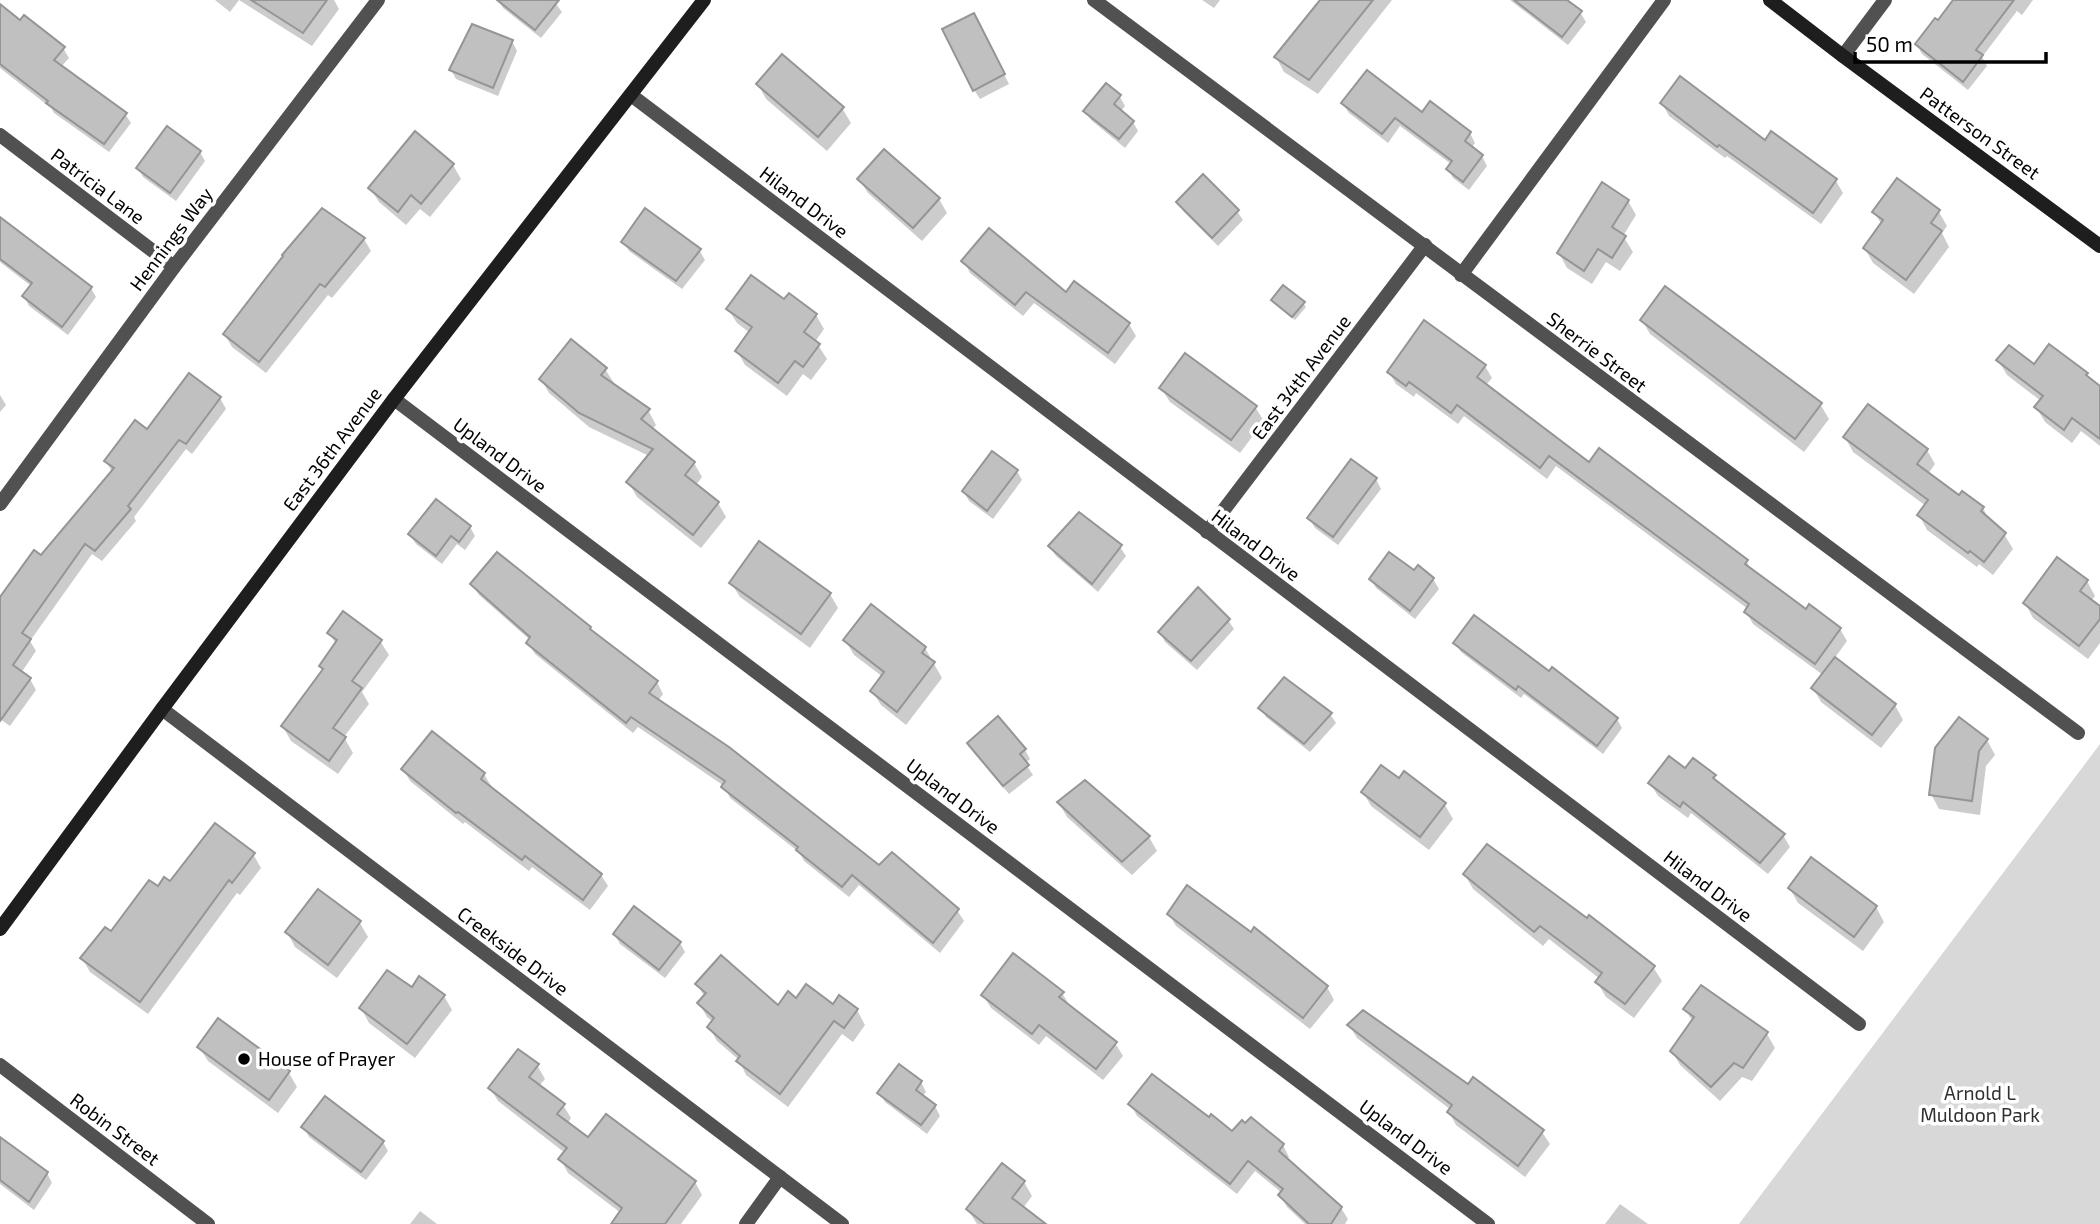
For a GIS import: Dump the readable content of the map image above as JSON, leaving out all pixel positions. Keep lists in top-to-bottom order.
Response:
{
  "streets": {
    "street": [
      "Patterson Street",
      "Patricia Lane",
      "Hiland Drive",
      "Hennings Way",
      "Sherrie Street",
      "East 34th Avenue",
      "East 36th Avenue",
      "Upland Drive",
      "Creekside Drive",
      "Robin Street"
    ]
  },
  "crossings": [
    ["Patricia Lane", "Hennings Way"],
    ["Hiland Drive", "East 34th Avenue"],
    ["Hiland Drive", "East 36th Avenue"],
    ["Sherrie Street", "East 34th Avenue"],
    ["East 36th Avenue", "Upland Drive"],
    ["East 36th Avenue", "Creekside Drive"]
  ],
  "parks": ["Arnold L Muldoon Park"],
  "places": ["House of Prayer"],
  "scale_bar": "50 m"
}
